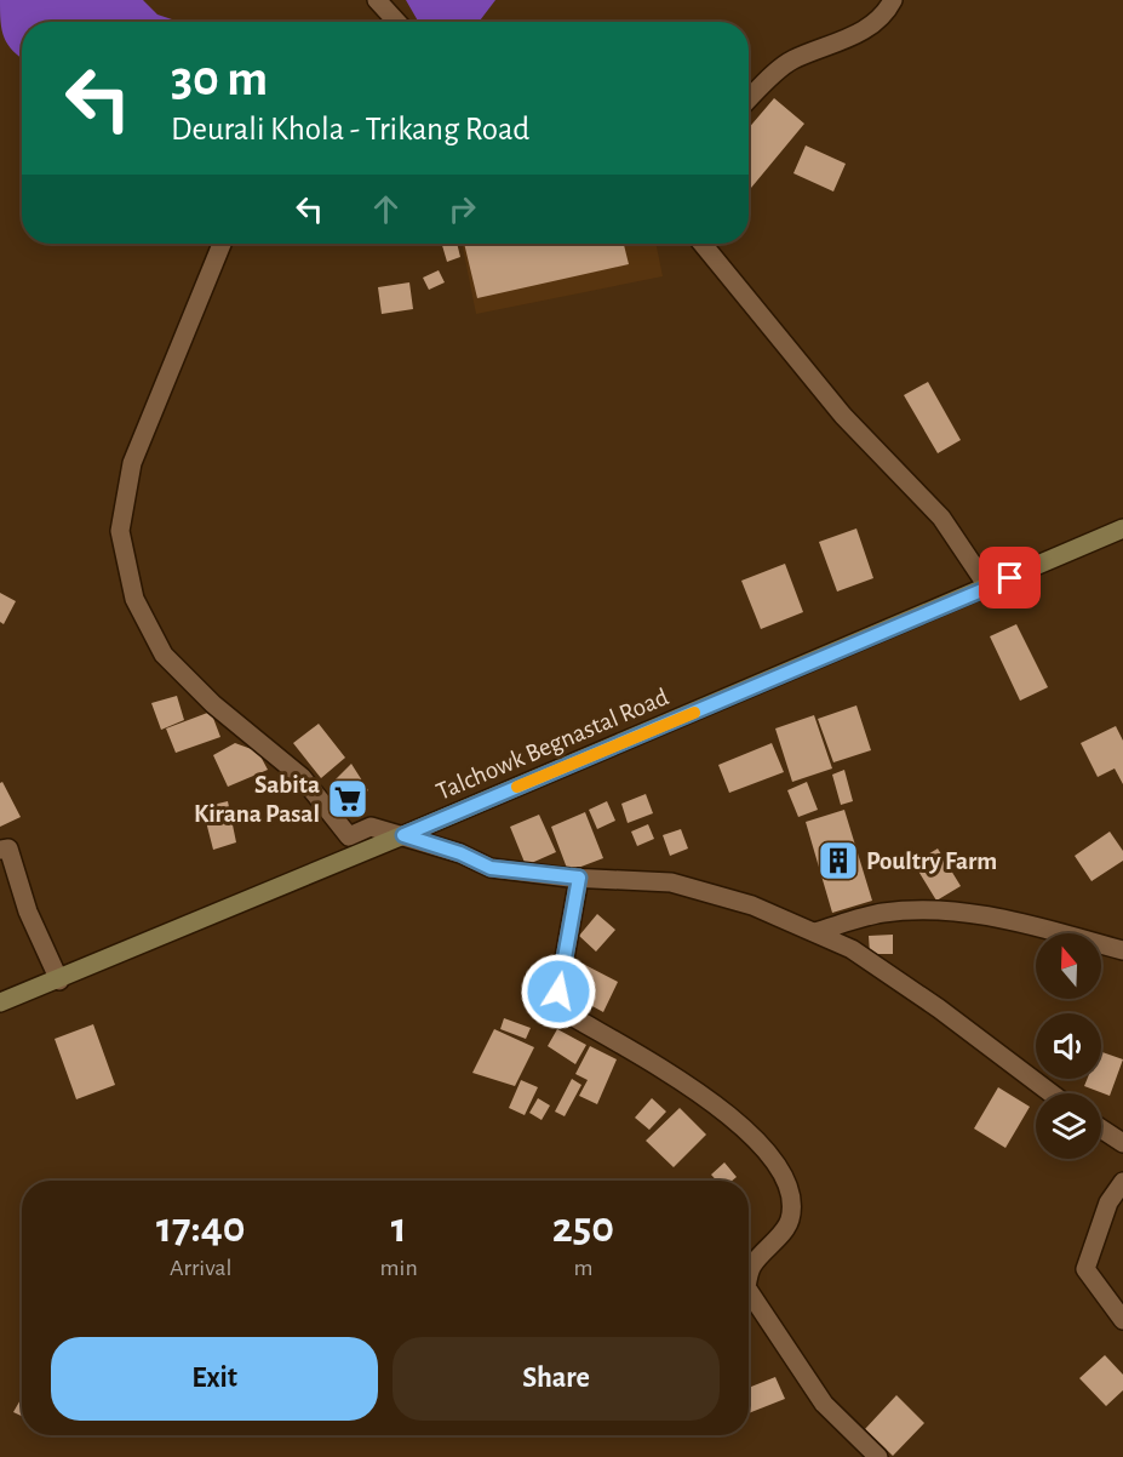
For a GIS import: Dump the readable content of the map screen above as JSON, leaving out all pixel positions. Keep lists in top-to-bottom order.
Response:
{
  "streets": {
    "main road": ["Talchowk Begnastal Road"]
  },
  "places": {
    "supermarket": ["Sabita Kirana Pasal"],
    "building": ["Poultry Farm"]
  },
  "north": "top",
  "page": {
    "turn": ["30 m", "Deurali Khola - Trikang Road"],
    "eta": [
      "17:40",
      "Arrival",
      "1",
      "min",
      "250",
      "m"
    ],
    "buttons": ["Exit", "Share"]
  }
}
